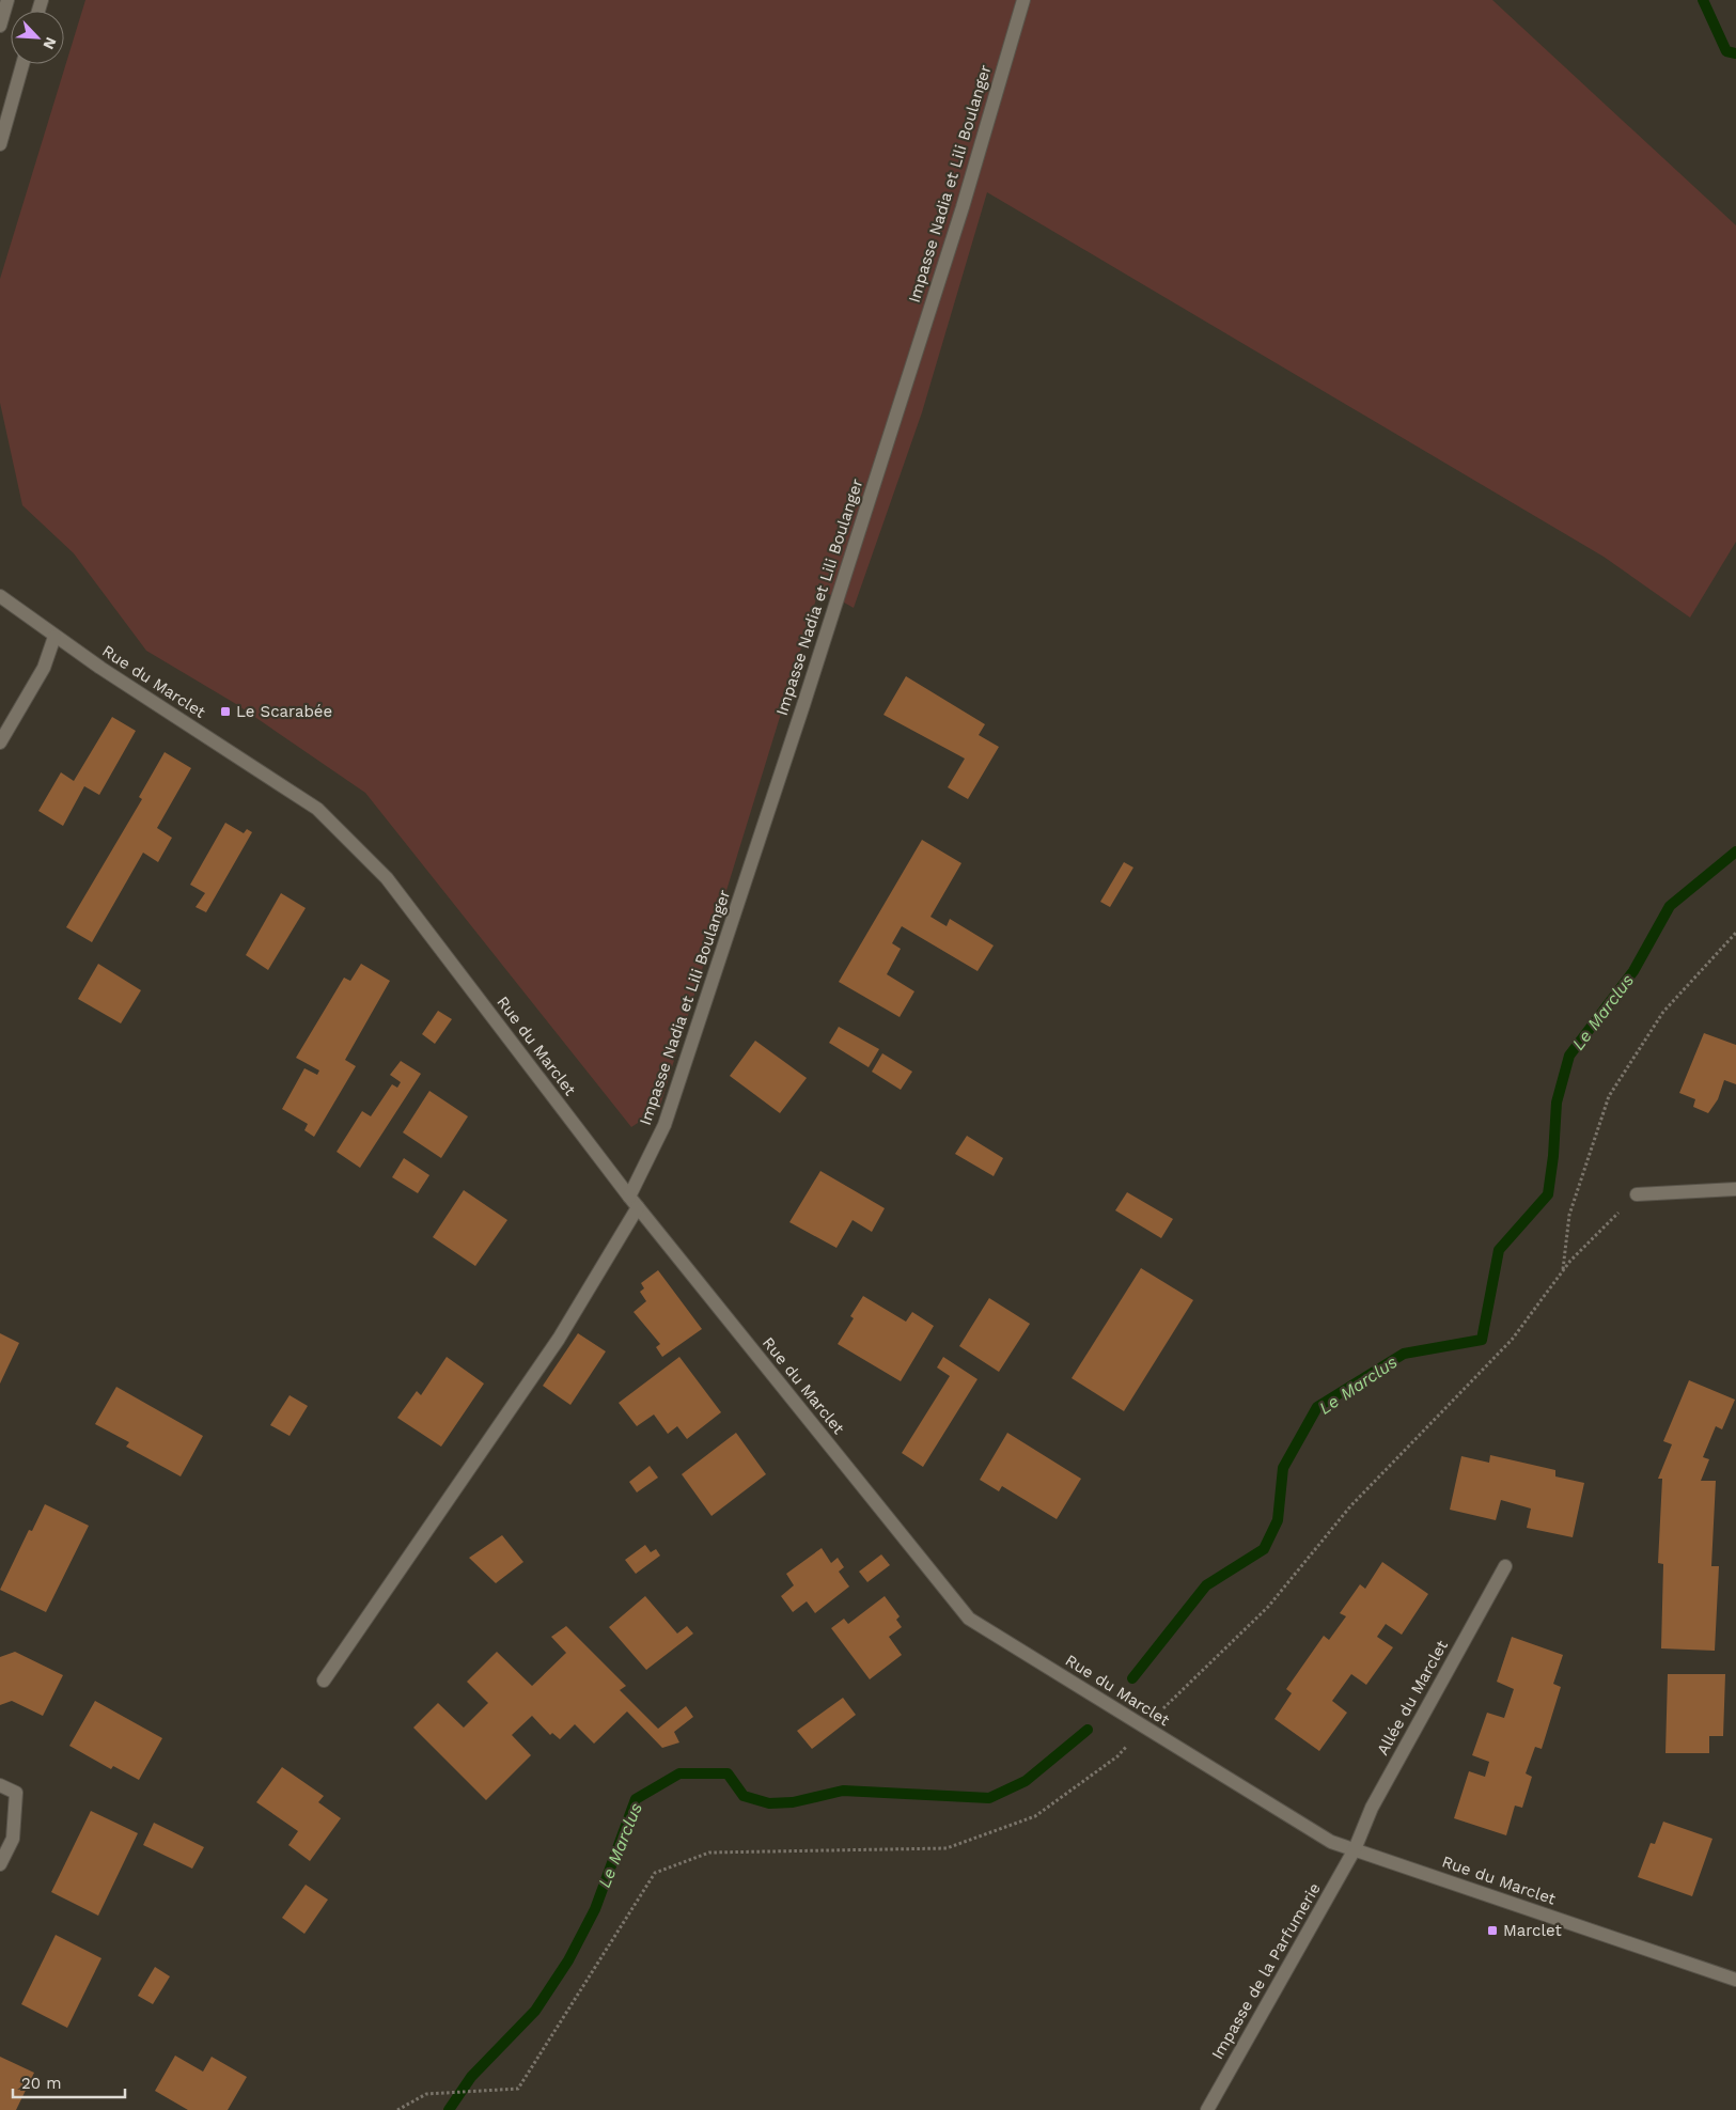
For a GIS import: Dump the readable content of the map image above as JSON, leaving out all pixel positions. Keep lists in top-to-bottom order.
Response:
{
  "streets": {
    "street": [
      "Impasse Nadia et Lili Boulanger",
      "Rue du Marclet",
      "Allée du Marclet",
      "Impasse de la Parfumerie"
    ]
  },
  "crossings": [
    ["Impasse Nadia et Lili Boulanger", "Rue du Marclet"],
    ["Rue du Marclet", "Allée du Marclet"],
    ["Rue du Marclet", "Impasse de la Parfumerie"],
    ["Allée du Marclet", "Impasse de la Parfumerie"]
  ],
  "water": ["Le Marclus"],
  "places": {
    "transit": ["Le Scarabée", "Marclet"]
  },
  "scale_bar": "20 m",
  "north": "bottom right"
}
